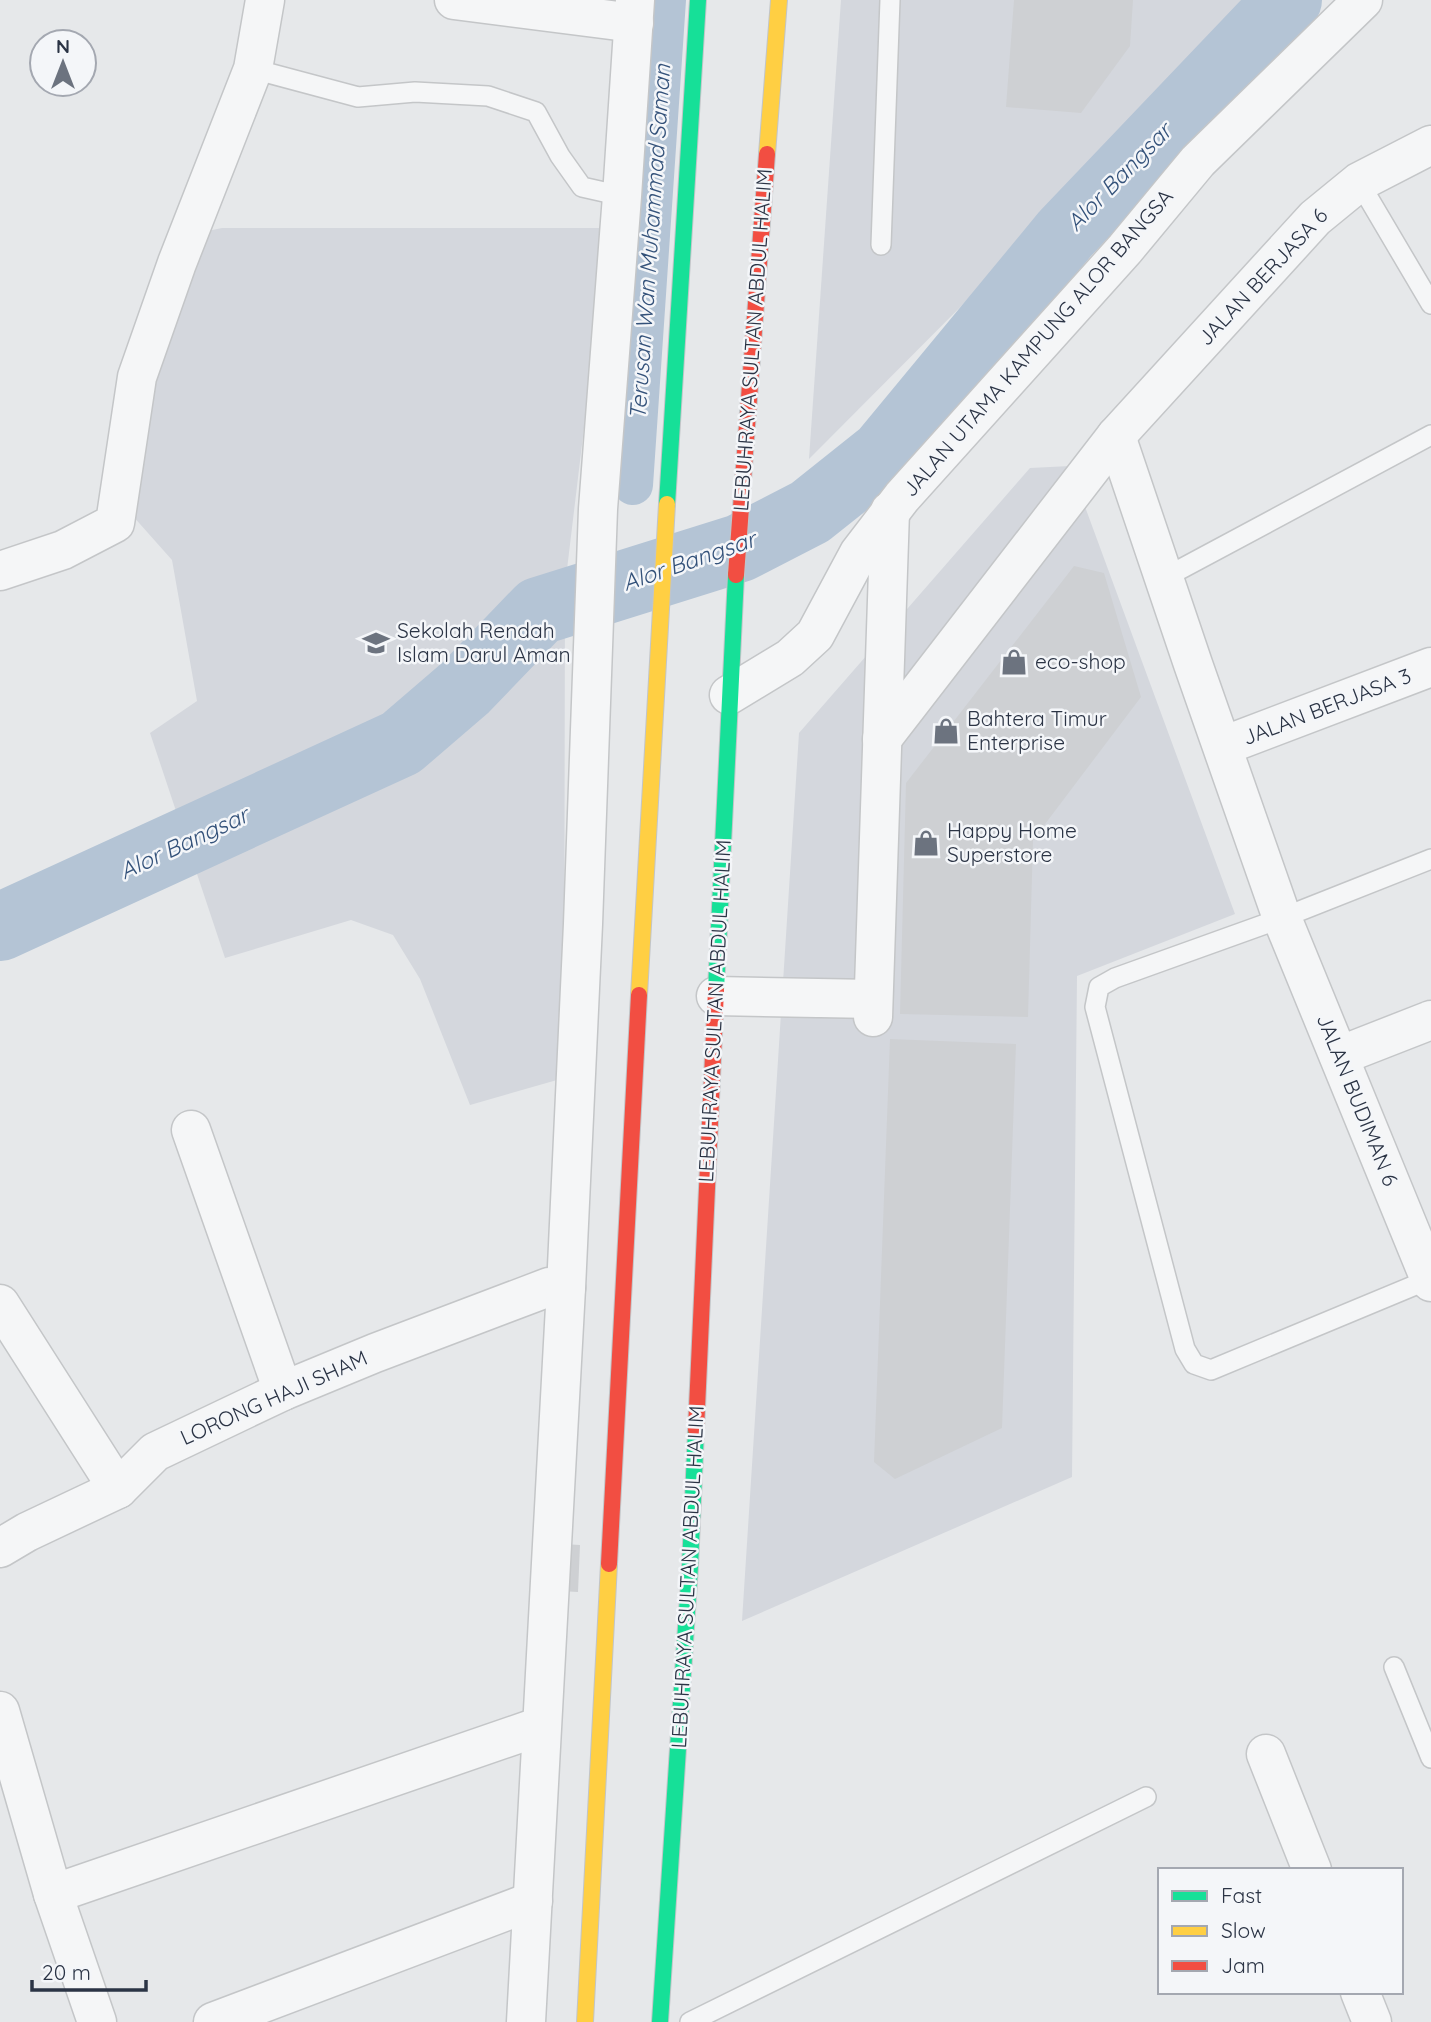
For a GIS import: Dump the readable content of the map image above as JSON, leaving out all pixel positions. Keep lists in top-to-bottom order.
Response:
{
  "streets": {
    "main road": ["LEBUHRAYA SULTAN ABDUL HALIM"],
    "street": [
      "JALAN BERJASA 6",
      "JALAN UTAMA KAMPUNG ALOR BANGSA",
      "JALAN BERJASA 3",
      "JALAN BUDIMAN 6",
      "LORONG HAJI SHAM"
    ]
  },
  "crossings": [
    ["JALAN BERJASA 6", "JALAN BUDIMAN 6"],
    ["LEBUHRAYA SULTAN ABDUL HALIM", "JALAN UTAMA KAMPUNG ALOR BANGSA"],
    ["JALAN BERJASA 3", "JALAN BUDIMAN 6"]
  ],
  "water": ["Alor Bangsar", "Terusan Wan Muhammad Saman"],
  "places": {
    "school or university": ["Sekolah Rendah Islam Darul Aman"],
    "shop": ["eco-shop", "Bahtera Timur Enterprise", "Happy Home Superstore"]
  },
  "legend": ["Fast", "Slow", "Jam"],
  "scale_bar": "20 m",
  "north": "top"
}
